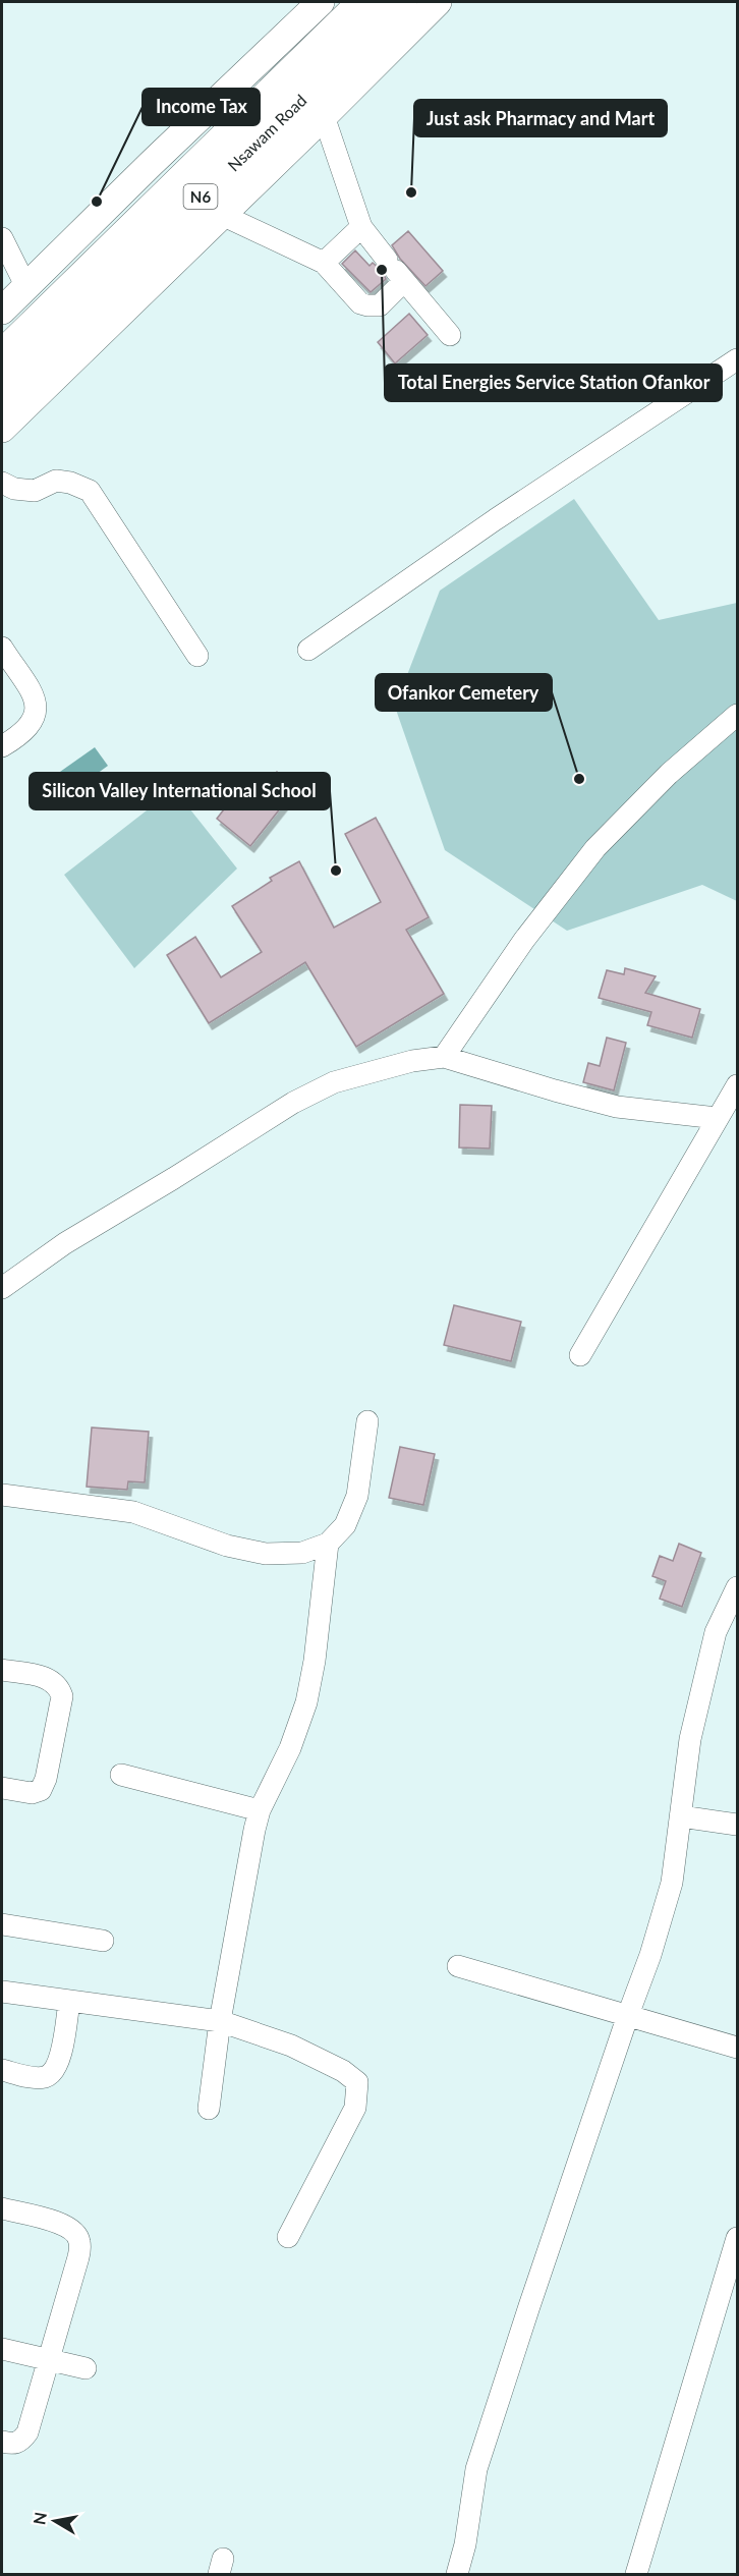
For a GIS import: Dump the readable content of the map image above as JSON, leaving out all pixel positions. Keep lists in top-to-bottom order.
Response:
{
  "streets": {
    "highway": ["Nsawam Road", "N6"]
  },
  "places": [
    "Just ask Pharmacy and Mart",
    "Income Tax",
    "Total Energies Service Station Ofankor",
    "Ofankor Cemetery",
    "Silicon Valley International School"
  ],
  "north": "left"
}
